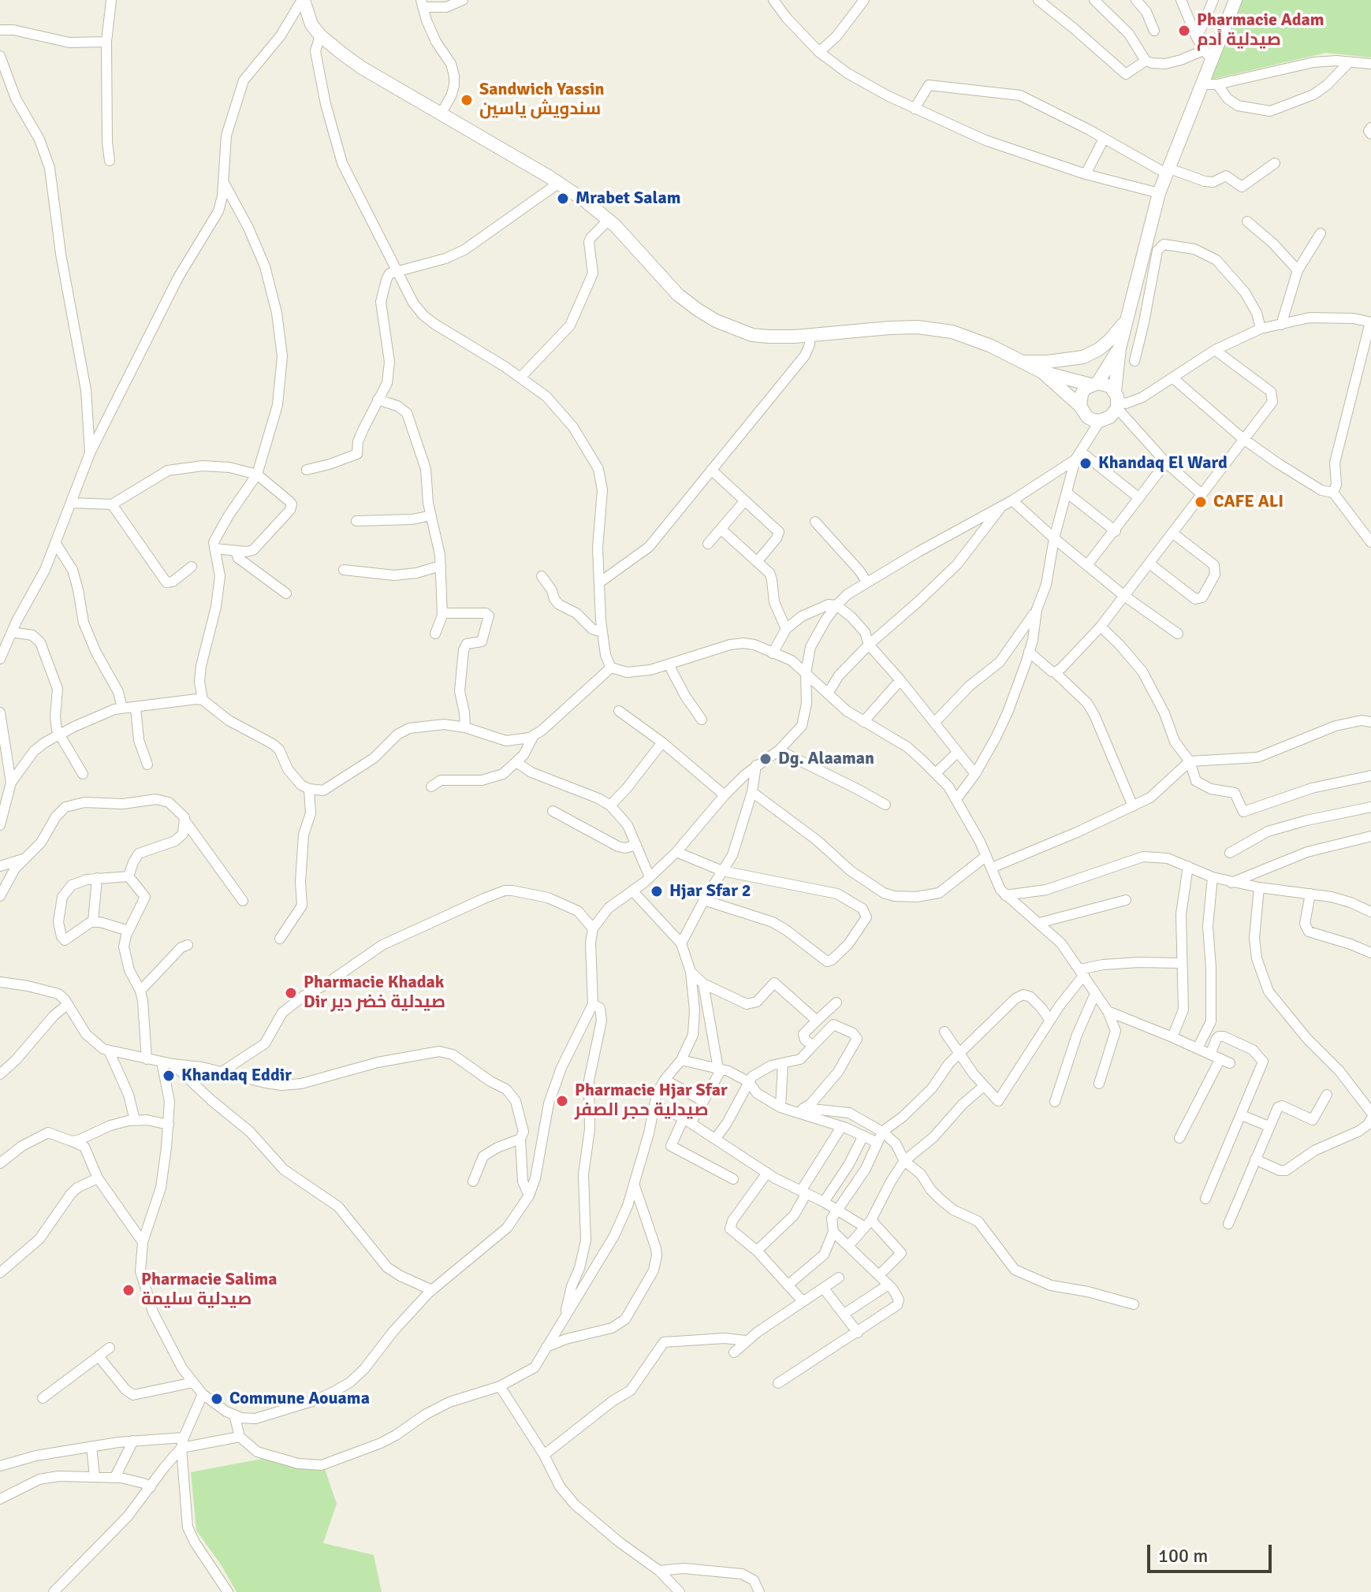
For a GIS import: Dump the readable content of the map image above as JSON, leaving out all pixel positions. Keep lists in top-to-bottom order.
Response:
{
  "places": [
    "Pharmacie Adam صيدلية اًدم",
    "Sandwich Yassin سندويش ياسين",
    "Mrabet Salam",
    "Khandaq El Ward",
    "CAFE ALI",
    "Dg. Alaaman",
    "Hjar Sfar 2",
    "Pharmacie Khadak Dir صيدلية خضر دير",
    "Khandaq Eddir",
    "Pharmacie Hjar Sfar صيدلية حجر الصفر",
    "Pharmacie Salima صيدلية سليمة",
    "Commune Aouama"
  ],
  "scale_bar": "100 m"
}
